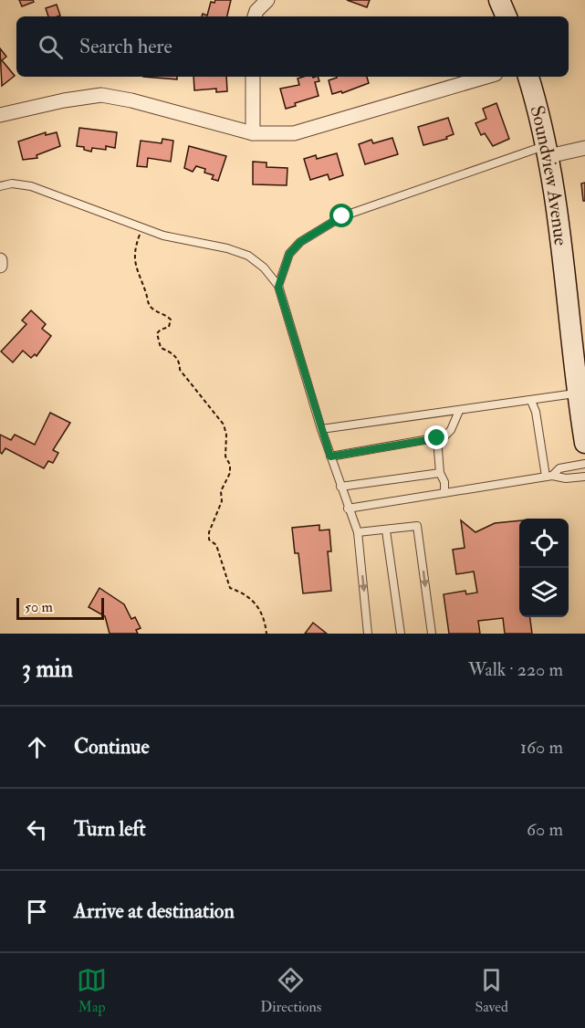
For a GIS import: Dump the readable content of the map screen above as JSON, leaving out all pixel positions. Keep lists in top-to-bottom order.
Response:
{
  "streets": {
    "street": ["Soundview Avenue"]
  },
  "scale_bar": "50 m",
  "page": {
    "search": "Search here",
    "scale": "50 m",
    "heading": ["3 min", "Walk · 220 m"],
    "list": [
      ["Continue", "160 m"],
      ["Turn left", "60 m"],
      "Arrive at destination"
    ],
    "nav": ["Map", "Directions", "Saved"]
  }
}
